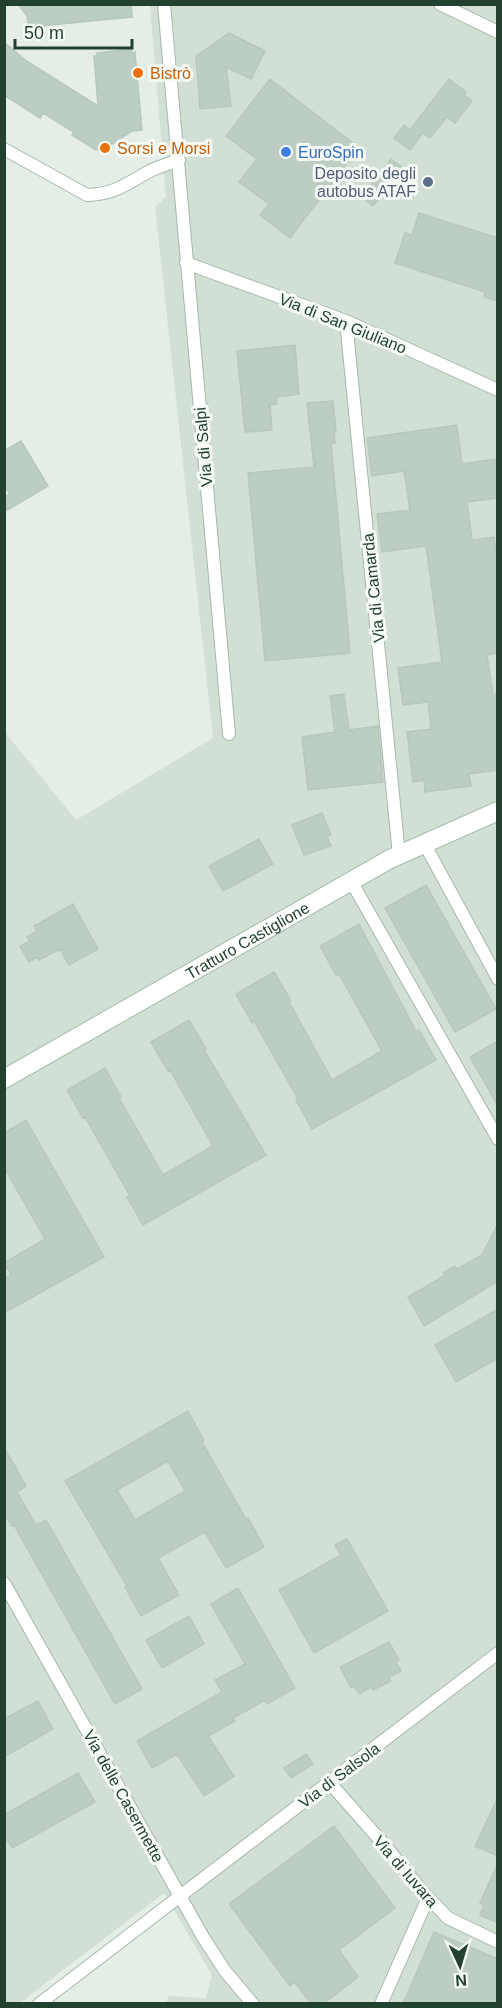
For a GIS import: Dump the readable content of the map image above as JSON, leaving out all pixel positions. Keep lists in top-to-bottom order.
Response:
{
  "streets": {
    "street": [
      "Via di San Giuliano",
      "Via di Salpi",
      "Via di Camarda",
      "Tratturo Castiglione",
      "Via di Salsola",
      "Via delle Casermette",
      "Via di Iuvara"
    ]
  },
  "crossings": [
    ["Via di San Giuliano", "Via di Salpi"],
    ["Via di San Giuliano", "Via di Camarda"],
    ["Via di Camarda", "Tratturo Castiglione"],
    ["Via di Salsola", "Via delle Casermette"],
    ["Via di Salsola", "Via di Iuvara"]
  ],
  "places": [
    "Bistrò",
    "Sorsi e Morsi",
    "EuroSpin",
    "Deposito degli autobus ATAF"
  ],
  "scale_bar": "50 m",
  "north": "bottom"
}
